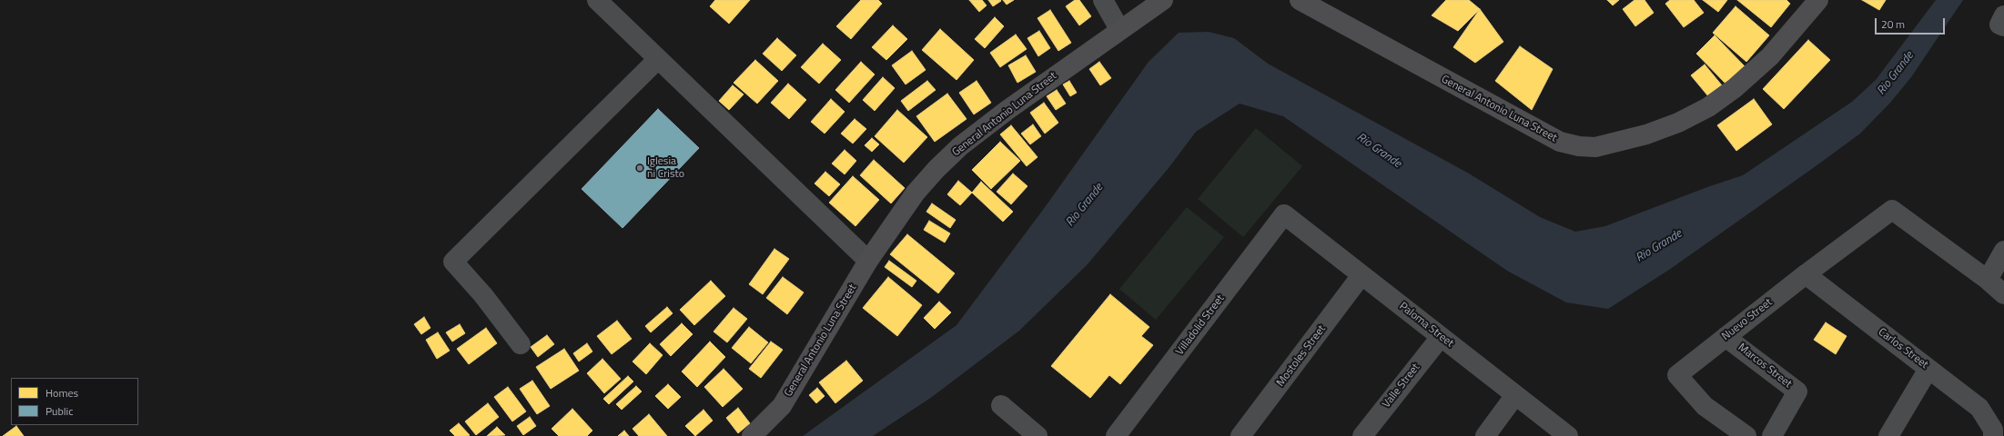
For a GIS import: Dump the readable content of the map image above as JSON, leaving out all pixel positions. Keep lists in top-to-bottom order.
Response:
{
  "streets": {
    "main road": ["General Antonio Luna Street"],
    "street": [
      "Nuevo Street",
      "Villadolid Street",
      "Paloma Street",
      "Carlos Street",
      "Mostoles Street",
      "Marcos Street",
      "Valle Street"
    ]
  },
  "crossings": [
    ["Nuevo Street", "Carlos Street"],
    ["Nuevo Street", "Marcos Street"],
    ["Villadolid Street", "Paloma Street"],
    ["Paloma Street", "Mostoles Street"],
    ["Paloma Street", "Valle Street"]
  ],
  "water": ["Rio Grande"],
  "places": ["Iglesia ni Cristo"],
  "legend": ["Homes", "Public"],
  "scale_bar": "20 m"
}
